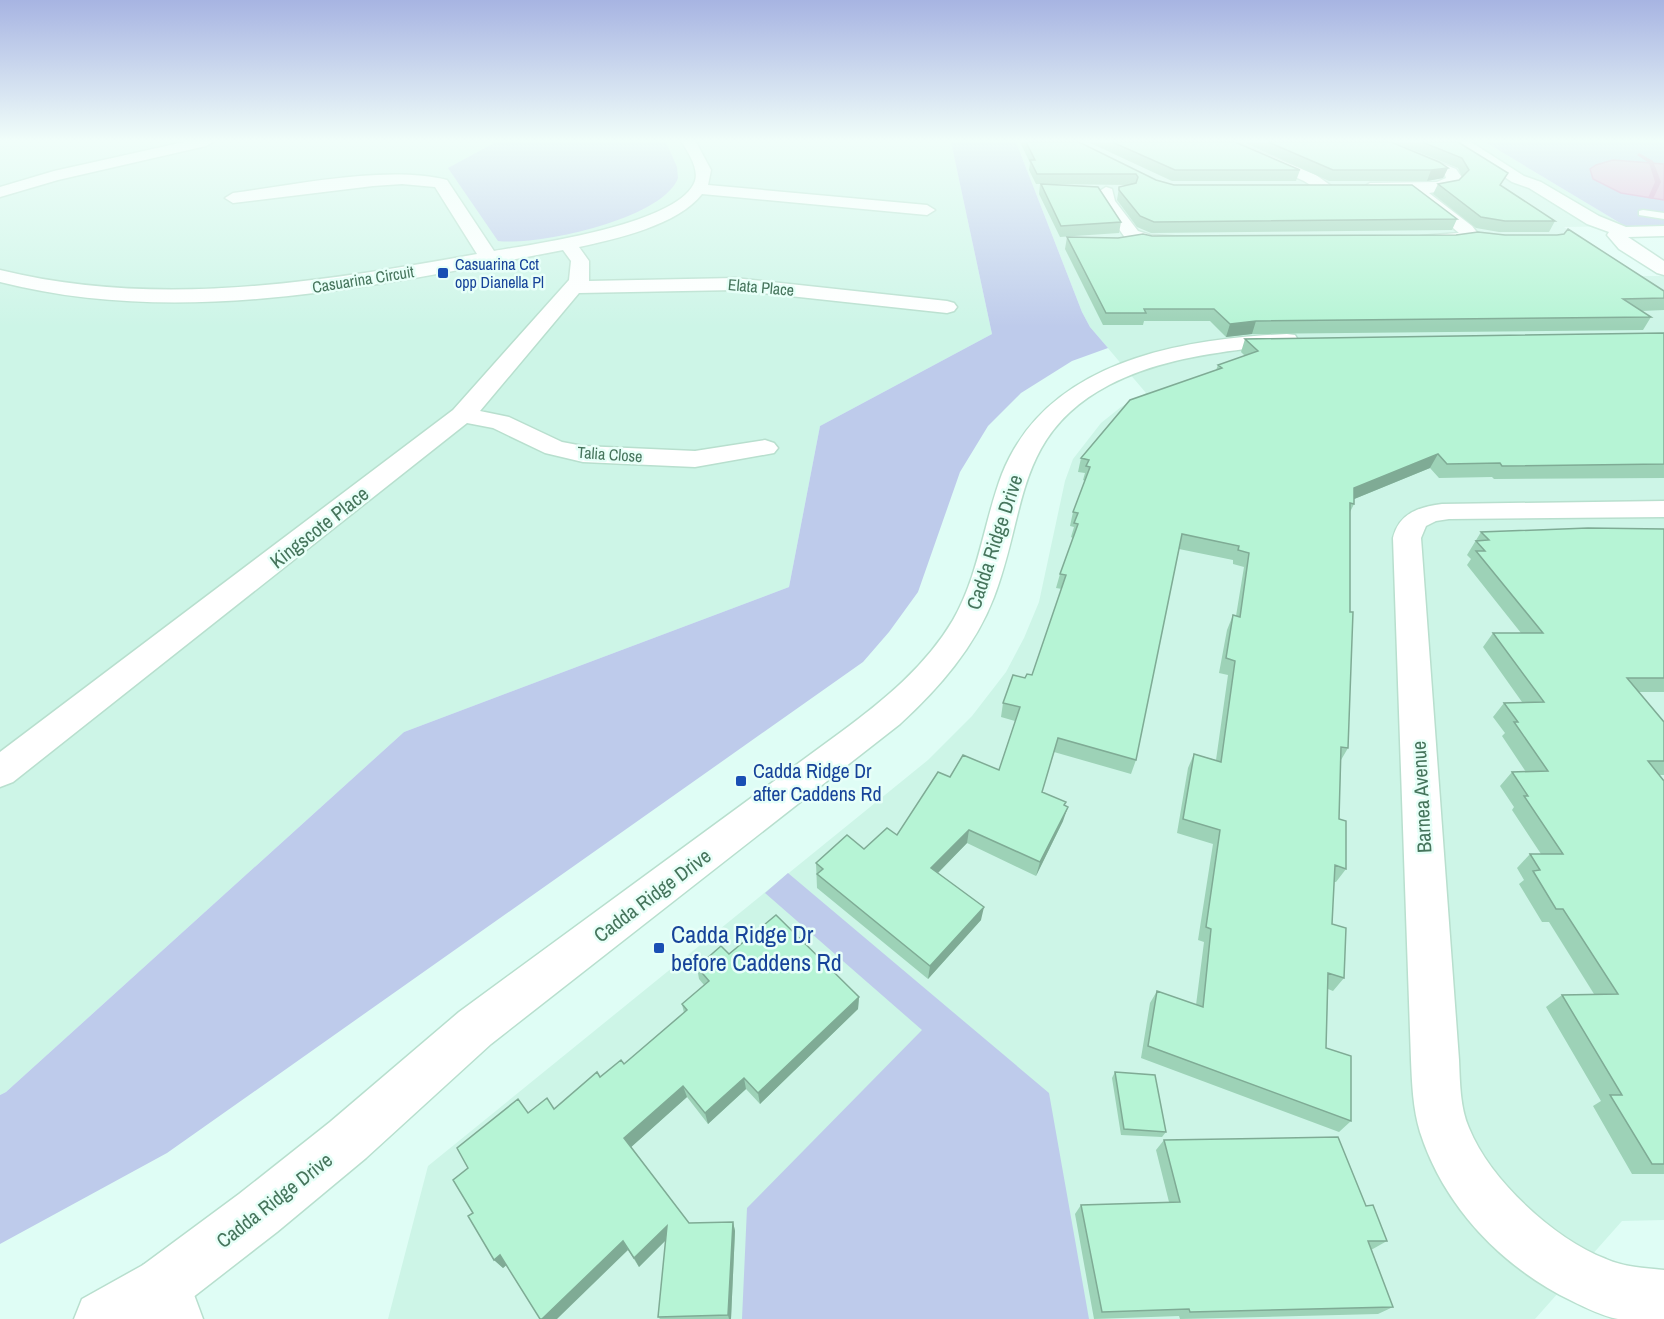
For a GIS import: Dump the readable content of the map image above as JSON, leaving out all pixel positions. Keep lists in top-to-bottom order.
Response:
{
  "streets": {
    "street": [
      "Casuarina Circuit",
      "Elata Place",
      "Talia Close",
      "Kingscote Place",
      "Cadda Ridge Drive",
      "Barnea Avenue"
    ]
  },
  "crossings": [
    ["Elata Place", "Kingscote Place"],
    ["Talia Close", "Kingscote Place"]
  ],
  "places": {
    "transit": ["Casuarina Cct opp Dianella Pl", "Cadda Ridge Dr after Caddens Rd", "Cadda Ridge Dr before Caddens Rd"]
  }
}
